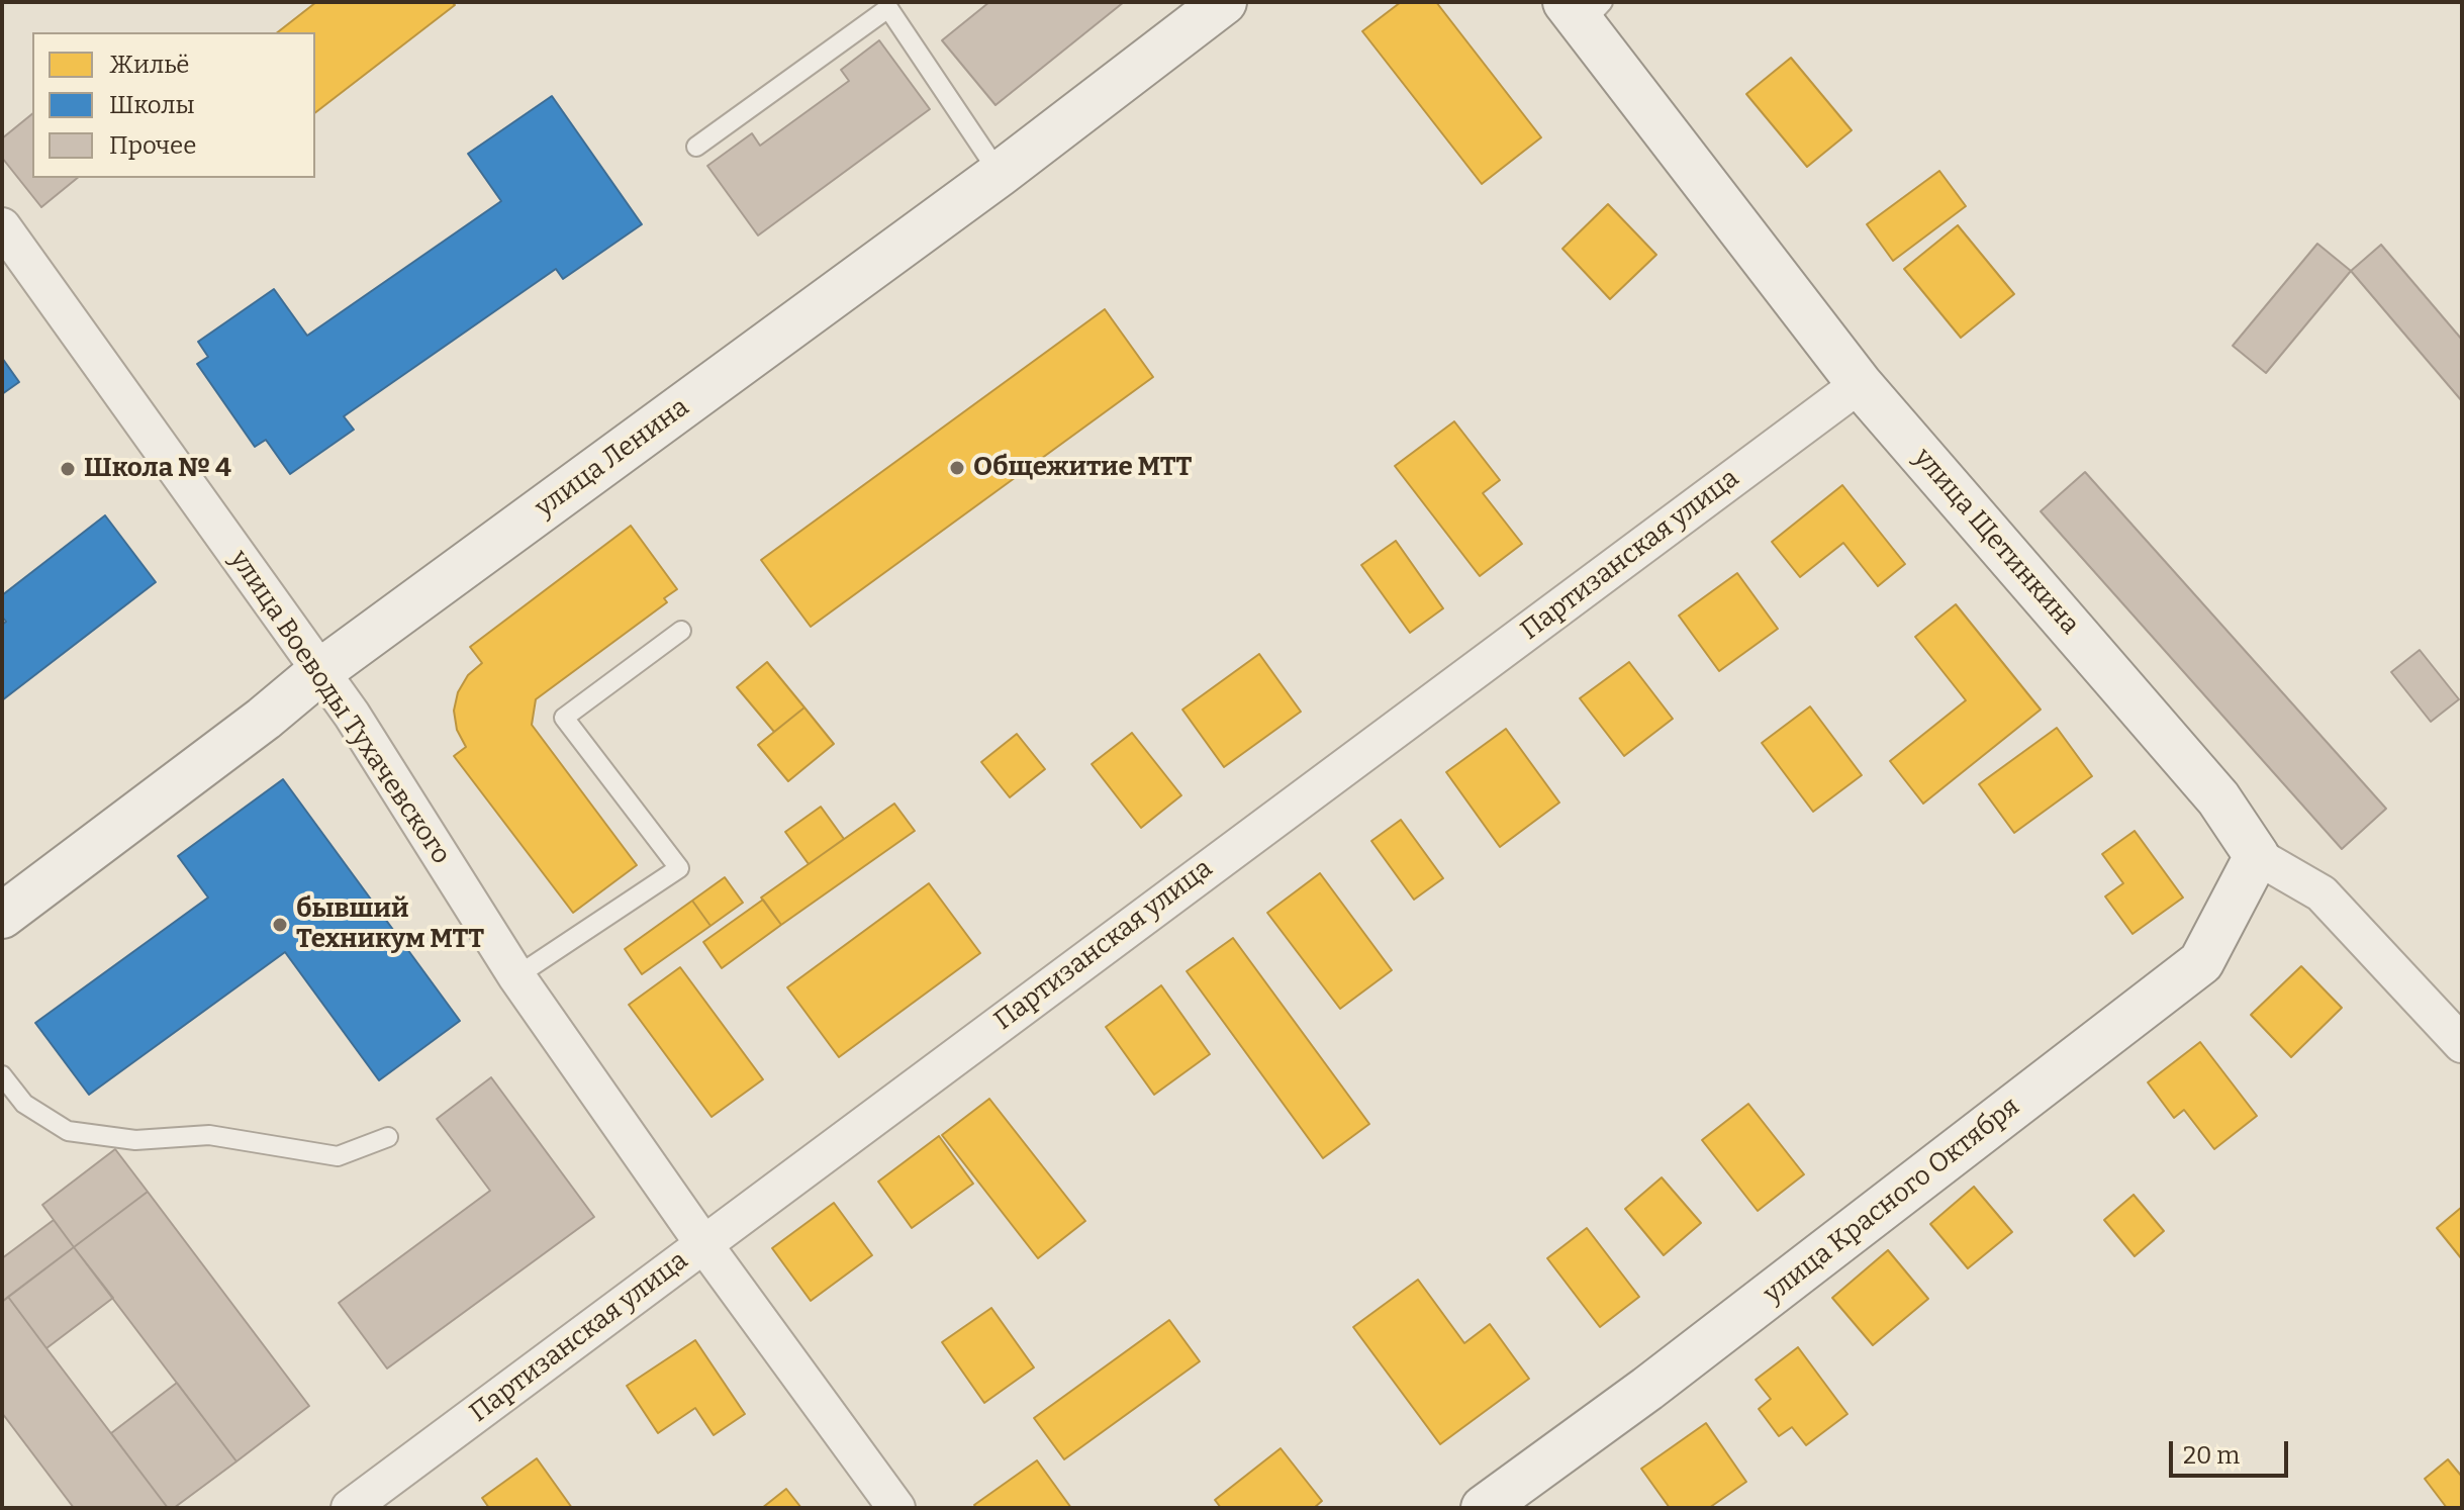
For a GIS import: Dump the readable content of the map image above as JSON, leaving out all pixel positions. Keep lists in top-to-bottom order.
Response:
{
  "streets": {
    "main road": ["улица Ленина", "улица Щетинкина", "улица Красного Октября"],
    "street": ["Партизанская улица", "улица Воеводы Тухачевского"]
  },
  "crossings": [
    ["улица Ленина", "улица Воеводы Тухачевского"],
    ["улица Щетинкина", "Партизанская улица"],
    ["улица Щетинкина", "улица Красного Октября"],
    ["Партизанская улица", "улица Воеводы Тухачевского"]
  ],
  "places": ["Общежитие МТТ", "Школа № 4", "бывший Техникум МТТ"],
  "legend": ["Жильё", "Школы", "Прочее"],
  "scale_bar": "20 m"
}
